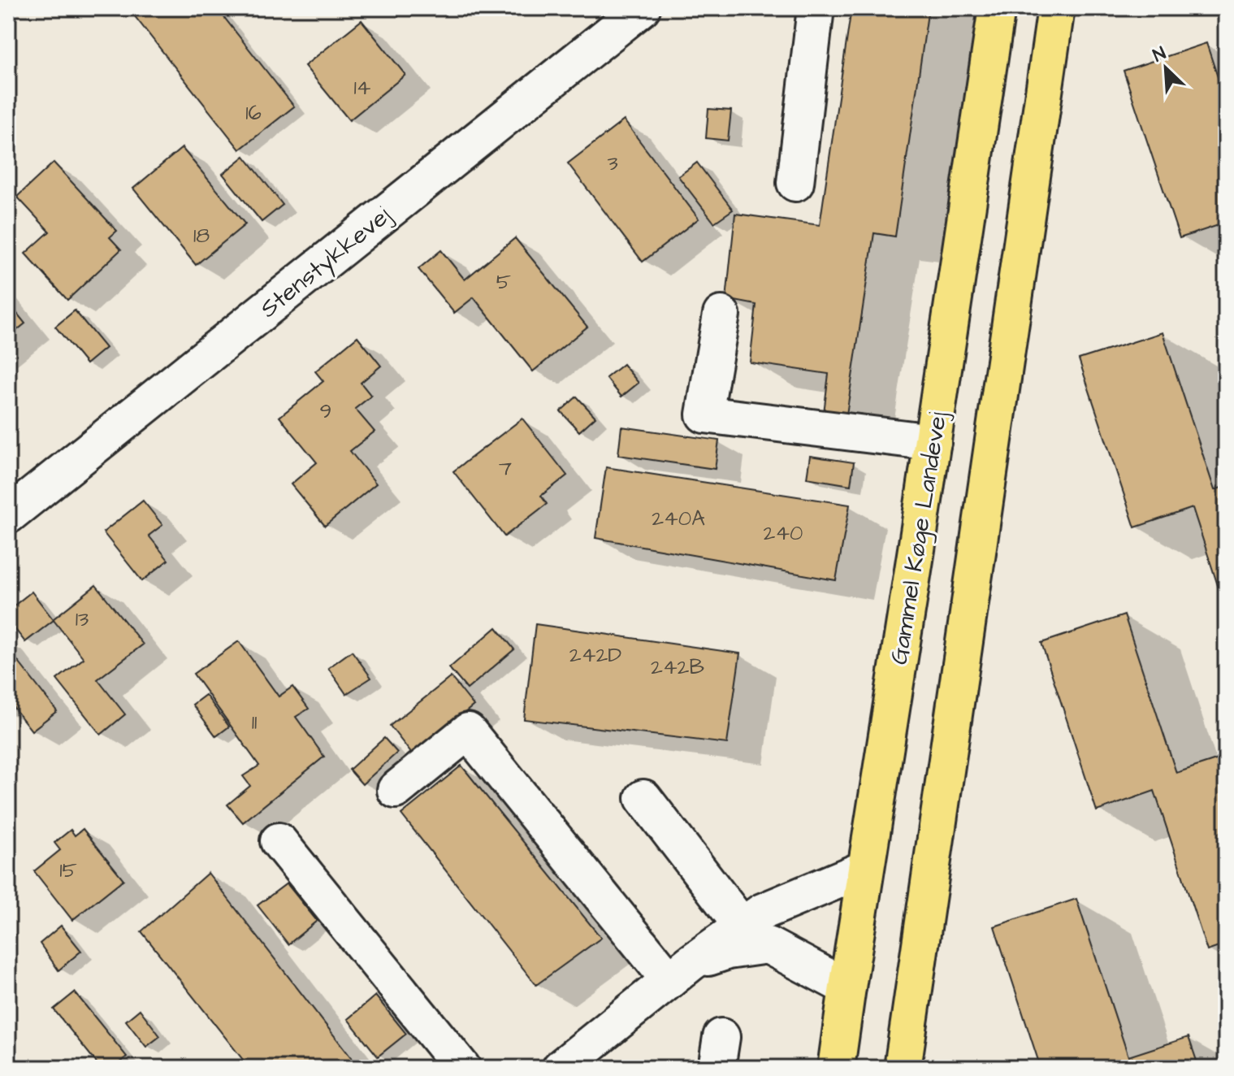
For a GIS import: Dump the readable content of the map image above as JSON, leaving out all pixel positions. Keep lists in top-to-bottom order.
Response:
{
  "streets": {
    "main road": ["Gammel Køge Landevej"],
    "street": ["Stenstykkevej"]
  },
  "house_numbers": [
    "14",
    "16",
    "3",
    "18",
    "5",
    "9",
    "7",
    "240A",
    "240",
    "13",
    "242D",
    "242B",
    "11",
    "15"
  ],
  "north": "top left"
}
